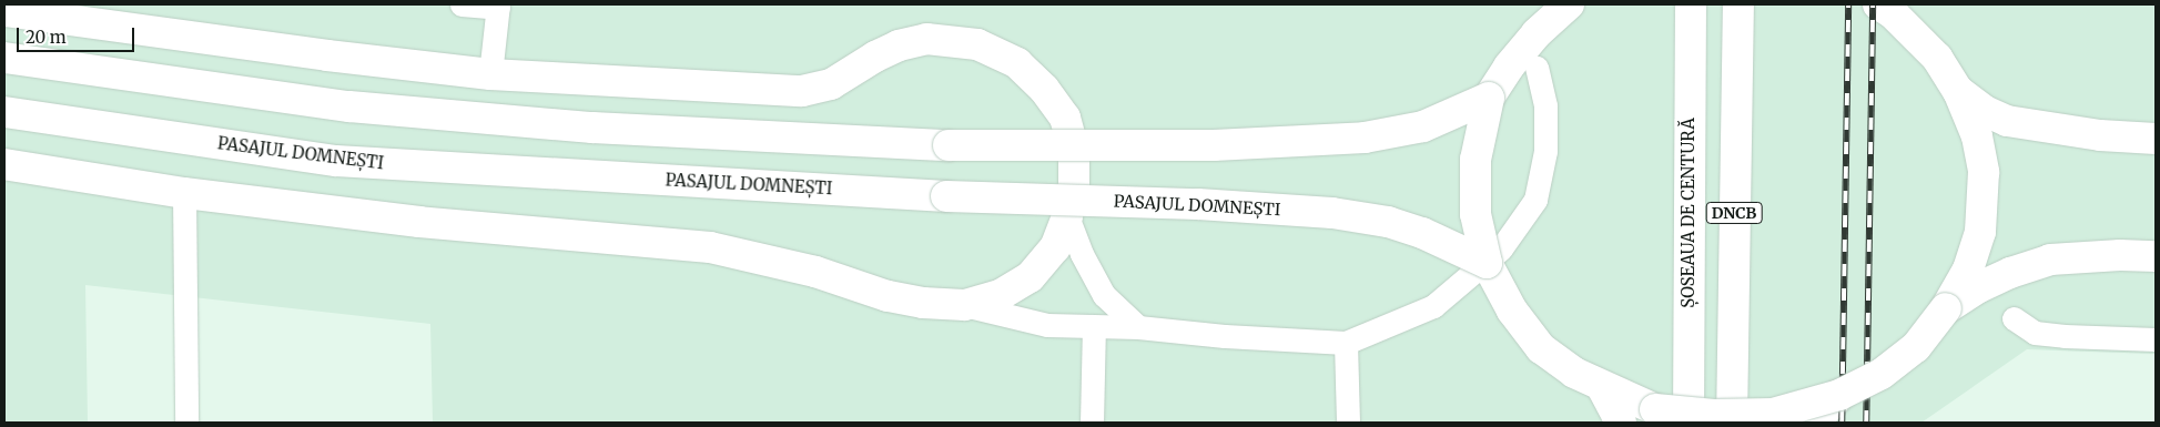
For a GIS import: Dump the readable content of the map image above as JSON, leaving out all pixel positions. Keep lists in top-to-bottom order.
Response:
{
  "streets": {
    "main road": ["PASAJUL DOMNEȘTI", "ȘOSEAUA DE CENTURĂ", "DNCB"]
  },
  "scale_bar": "20 m"
}
